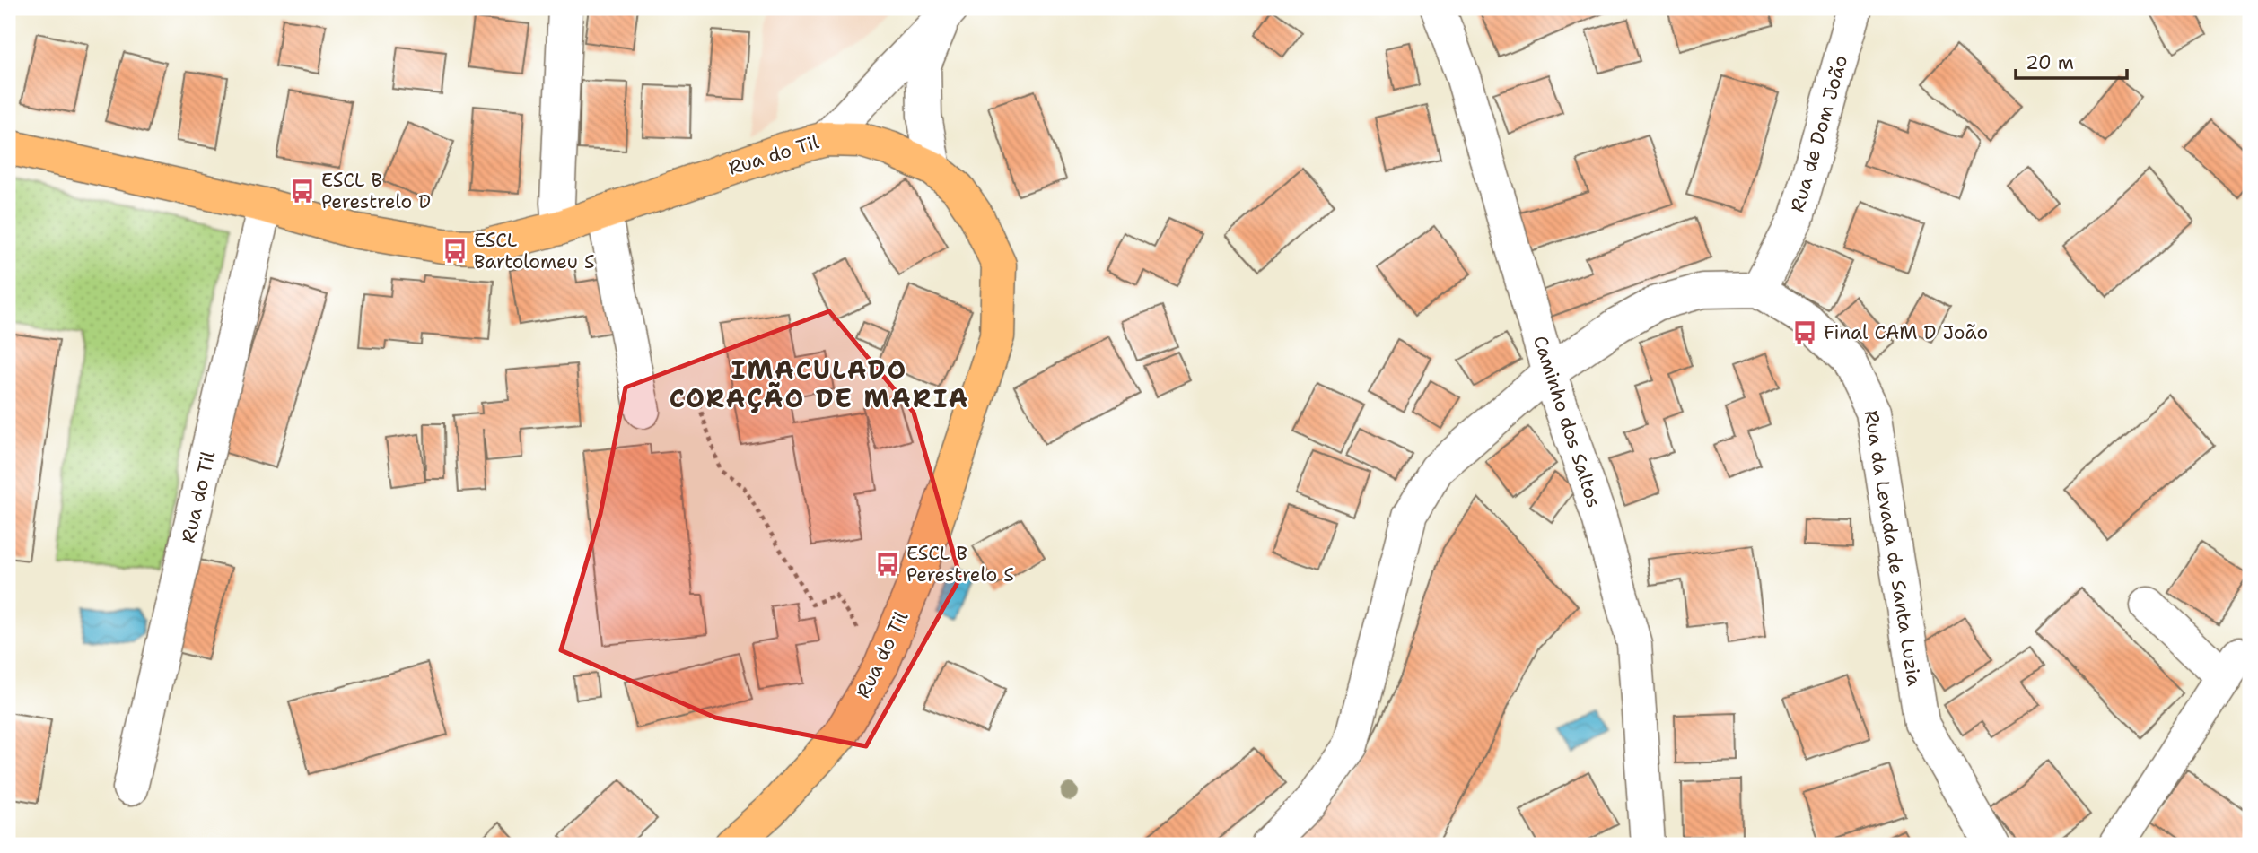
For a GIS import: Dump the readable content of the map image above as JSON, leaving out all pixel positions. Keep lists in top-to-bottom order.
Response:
{
  "streets": {
    "main road": ["Rua do Til"],
    "street": ["Rua de Dom João", "Caminho dos Saltos", "Rua da Levada de Santa Luzia"]
  },
  "crossings": [
    ["Rua de Dom João", "Rua da Levada de Santa Luzia"]
  ],
  "districts": ["IMACULADO CORAÇÃO DE MARIA"],
  "places": {
    "bus stop": [
      "ESCL B Perestrelo D",
      "ESCL Bartolomeu S",
      "Final CAM D João",
      "ESCL B Perestrelo S"
    ]
  },
  "scale_bar": "20 m"
}
